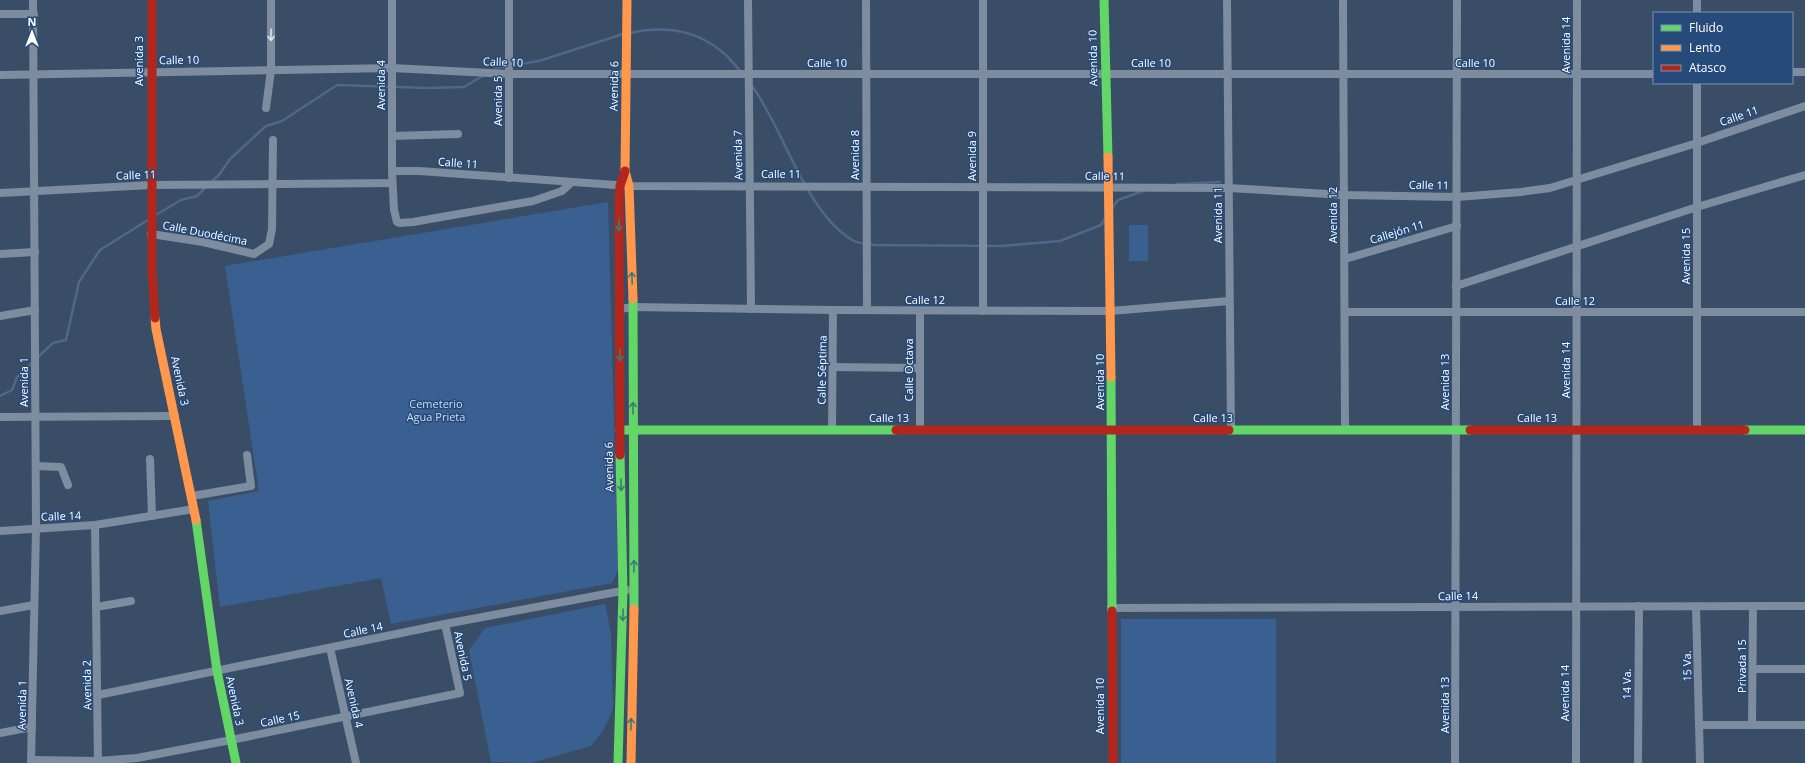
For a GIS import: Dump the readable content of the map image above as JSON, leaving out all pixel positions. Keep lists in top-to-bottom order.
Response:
{
  "streets": {
    "main road": [
      "Avenida 10",
      "Avenida 3",
      "Avenida 6",
      "Calle 13"
    ],
    "street": [
      "Avenida 14",
      "Calle 10",
      "Avenida 4",
      "Avenida 5",
      "Calle 11",
      "Avenida 7",
      "Avenida 8",
      "Avenida 9",
      "Avenida 11",
      "Avenida 12",
      "Callejón 11",
      "Calle Duodécima",
      "Avenida 15",
      "Calle 12",
      "Calle Séptima",
      "Calle Octava",
      "Avenida 1",
      "Avenida 13",
      "Calle 14",
      "15 Va.",
      "Privada 15",
      "14 Va.",
      "Avenida 2",
      "Calle 15"
    ]
  },
  "crossings": [
    ["Avenida 14", "Calle 10"],
    ["Avenida 14", "Calle 11"],
    ["Avenida 14", "Calle 12"],
    ["Avenida 14", "Calle 13"],
    ["Avenida 14", "Calle 14"],
    ["Avenida 10", "Calle 10"],
    ["Avenida 10", "Calle 11"],
    ["Avenida 10", "Calle 12"],
    ["Avenida 10", "Calle 13"],
    ["Avenida 10", "Calle 14"],
    ["Calle 10", "Avenida 3"],
    ["Calle 10", "Avenida 4"],
    ["Calle 10", "Avenida 6"],
    ["Calle 10", "Avenida 5"],
    ["Calle 10", "Avenida 7"],
    ["Calle 10", "Avenida 8"],
    ["Calle 10", "Avenida 9"],
    ["Calle 10", "Avenida 11"],
    ["Calle 10", "Avenida 12"],
    ["Calle 10", "Avenida 1"],
    ["Calle 10", "Avenida 13"],
    ["Avenida 3", "Calle 11"],
    ["Avenida 3", "Calle Duodécima"],
    ["Avenida 3", "Calle 14"],
    ["Avenida 3", "Calle 15"],
    ["Avenida 4", "Calle 11"],
    ["Avenida 4", "Calle 14"],
    ["Avenida 4", "Calle 15"],
    ["Avenida 6", "Calle 11"],
    ["Avenida 6", "Calle 12"],
    ["Avenida 6", "Calle 13"],
    ["Avenida 6", "Calle 14"],
    ["Avenida 5", "Calle 11"],
    ["Avenida 5", "Calle 14"],
    ["Avenida 5", "Calle 15"],
    ["Calle 11", "Avenida 7"],
    ["Calle 11", "Avenida 8"],
    ["Calle 11", "Avenida 9"],
    ["Calle 11", "Avenida 11"],
    ["Calle 11", "Avenida 12"],
    ["Calle 11", "Calle Duodécima"],
    ["Calle 11", "Avenida 15"],
    ["Calle 11", "Avenida 1"],
    ["Calle 11", "Avenida 13"],
    ["Avenida 7", "Calle 12"],
    ["Avenida 8", "Calle 12"],
    ["Avenida 9", "Calle 12"],
    ["Avenida 11", "Calle 12"],
    ["Avenida 11", "Calle 13"],
    ["Avenida 12", "Callejón 11"],
    ["Avenida 12", "Calle 12"],
    ["Avenida 12", "Calle 13"],
    ["Callejón 11", "Avenida 13"],
    ["Avenida 15", "Calle 12"],
    ["Avenida 15", "Calle 13"],
    ["Calle 12", "Calle Séptima"],
    ["Calle 12", "Calle Octava"],
    ["Calle 12", "Avenida 13"],
    ["Calle Séptima", "Calle 13"],
    ["Calle Octava", "Calle 13"],
    ["Avenida 1", "Calle 14"],
    ["Avenida 1", "Calle 15"],
    ["Avenida 13", "Calle 13"],
    ["Avenida 13", "Calle 14"],
    ["Calle 14", "15 Va."],
    ["Calle 14", "Privada 15"],
    ["Calle 14", "14 Va."],
    ["Calle 14", "Avenida 2"],
    ["Avenida 2", "Calle 15"]
  ],
  "parks": ["Cemeterio Agua Prieta"],
  "legend": ["Fluido", "Lento", "Atasco"],
  "north": "top"
}
